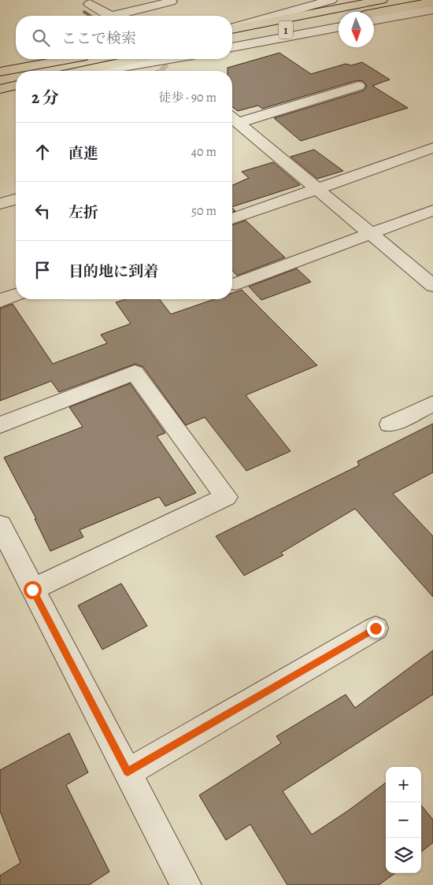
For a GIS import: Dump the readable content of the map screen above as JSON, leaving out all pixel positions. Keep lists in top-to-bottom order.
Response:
{
  "streets": {
    "highway": ["1"]
  },
  "north": "bottom",
  "page": {
    "search": "ここで検索",
    "heading": ["2 分", "徒歩 · 90 m"],
    "list": [
      ["直進", "40 m"],
      ["左折", "50 m"],
      "目的地に到着"
    ],
    "map_buttons": ["+", "−"]
  }
}
